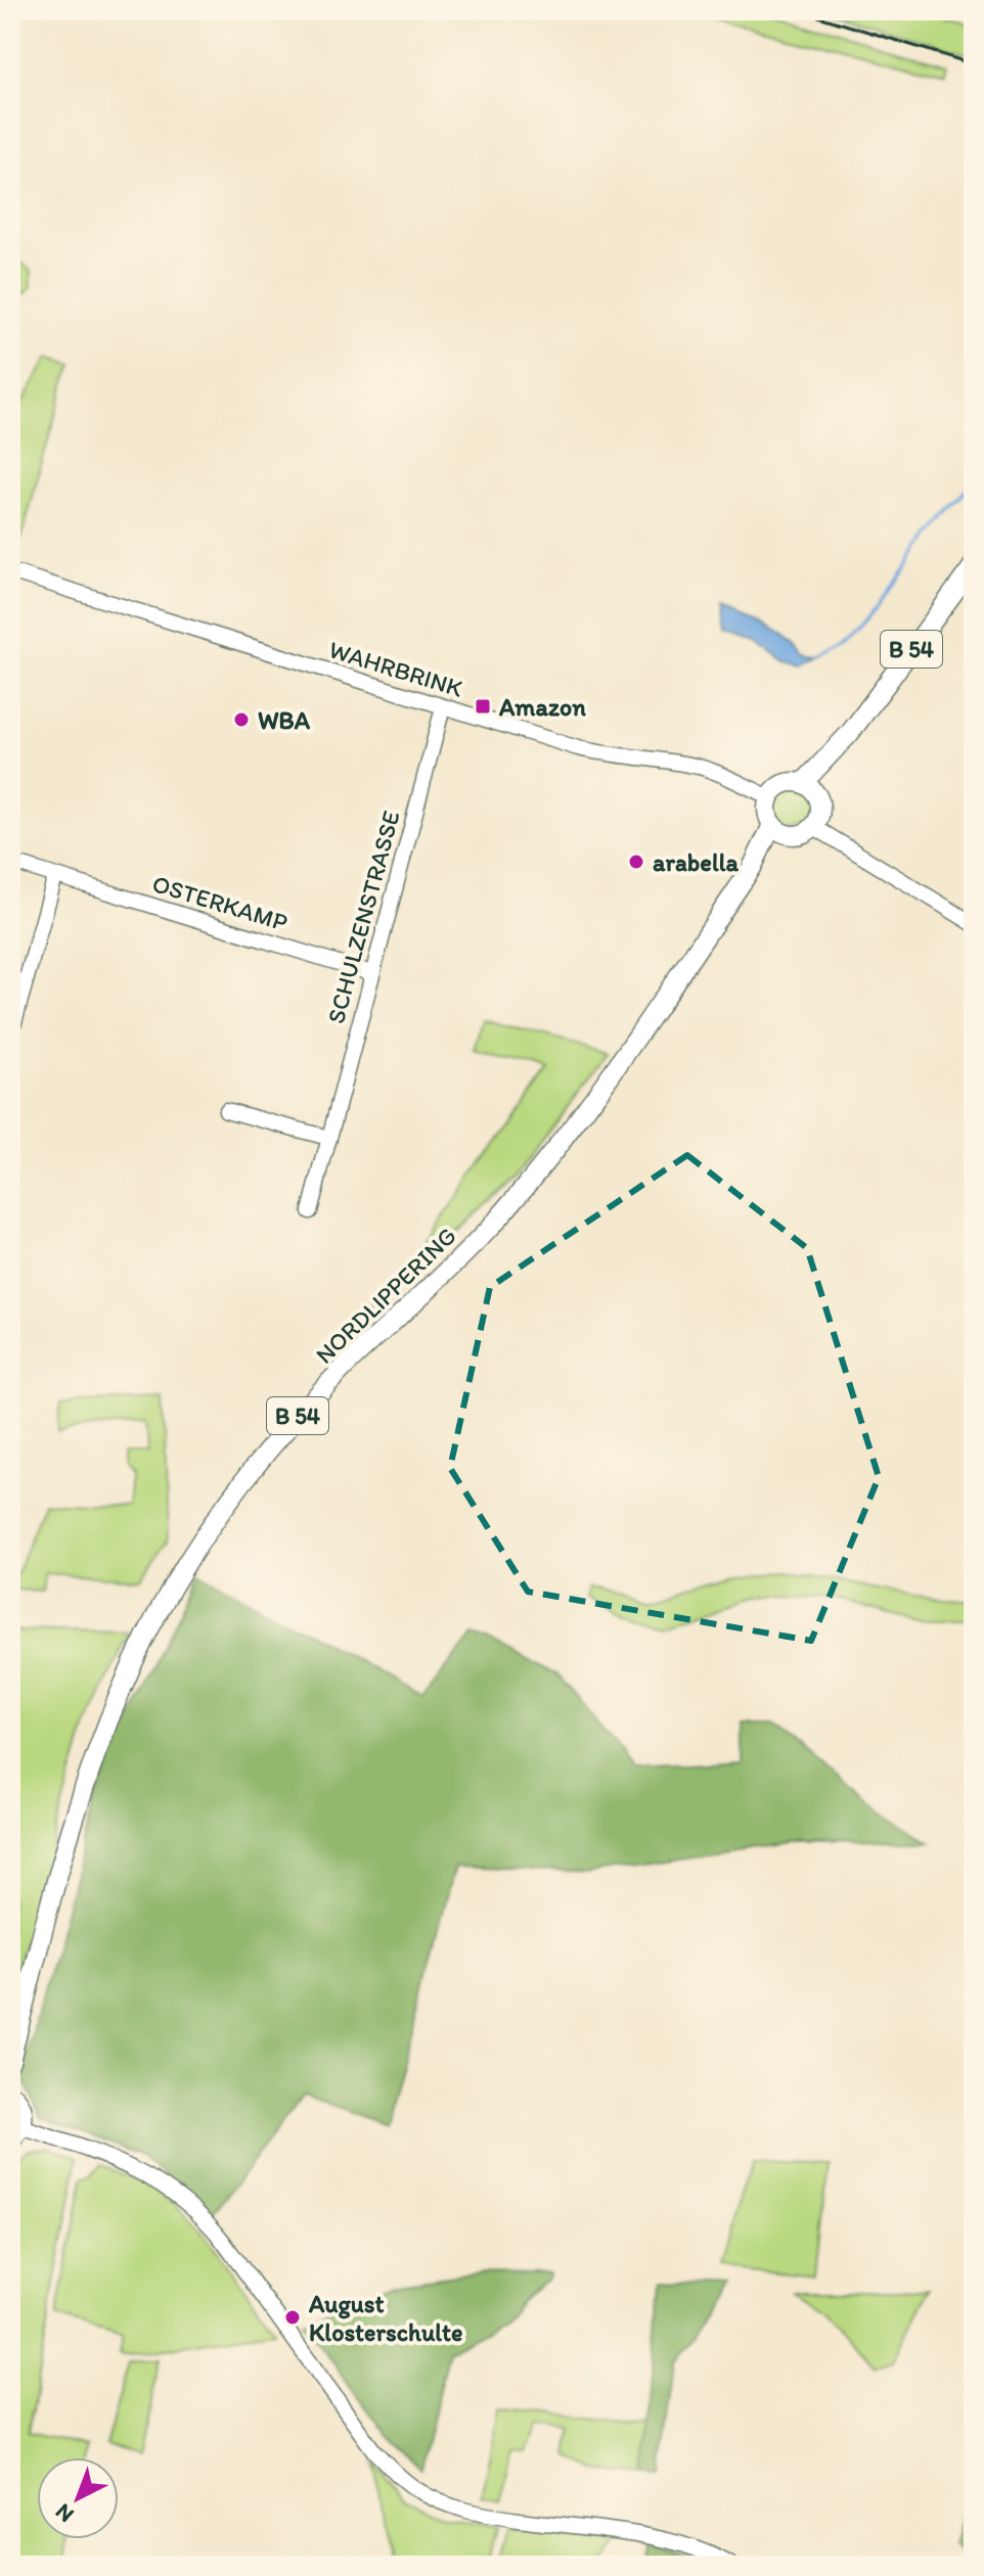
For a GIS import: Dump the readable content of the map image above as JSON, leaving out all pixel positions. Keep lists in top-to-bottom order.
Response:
{
  "streets": {
    "main road": ["B 54", "NORDLIPPERING"],
    "street": ["WAHRBRINK", "OSTERKAMP", "SCHULZENSTRASSE"]
  },
  "crossings": [
    ["B 54", "WAHRBRINK"],
    ["B 54", "NORDLIPPERING"],
    ["WAHRBRINK", "SCHULZENSTRASSE"],
    ["WAHRBRINK", "NORDLIPPERING"],
    ["OSTERKAMP", "SCHULZENSTRASSE"]
  ],
  "places": {
    "transit": ["Amazon"],
    "other": ["WBA", "arabella", "August Klosterschulte"]
  },
  "north": "bottom left"
}
